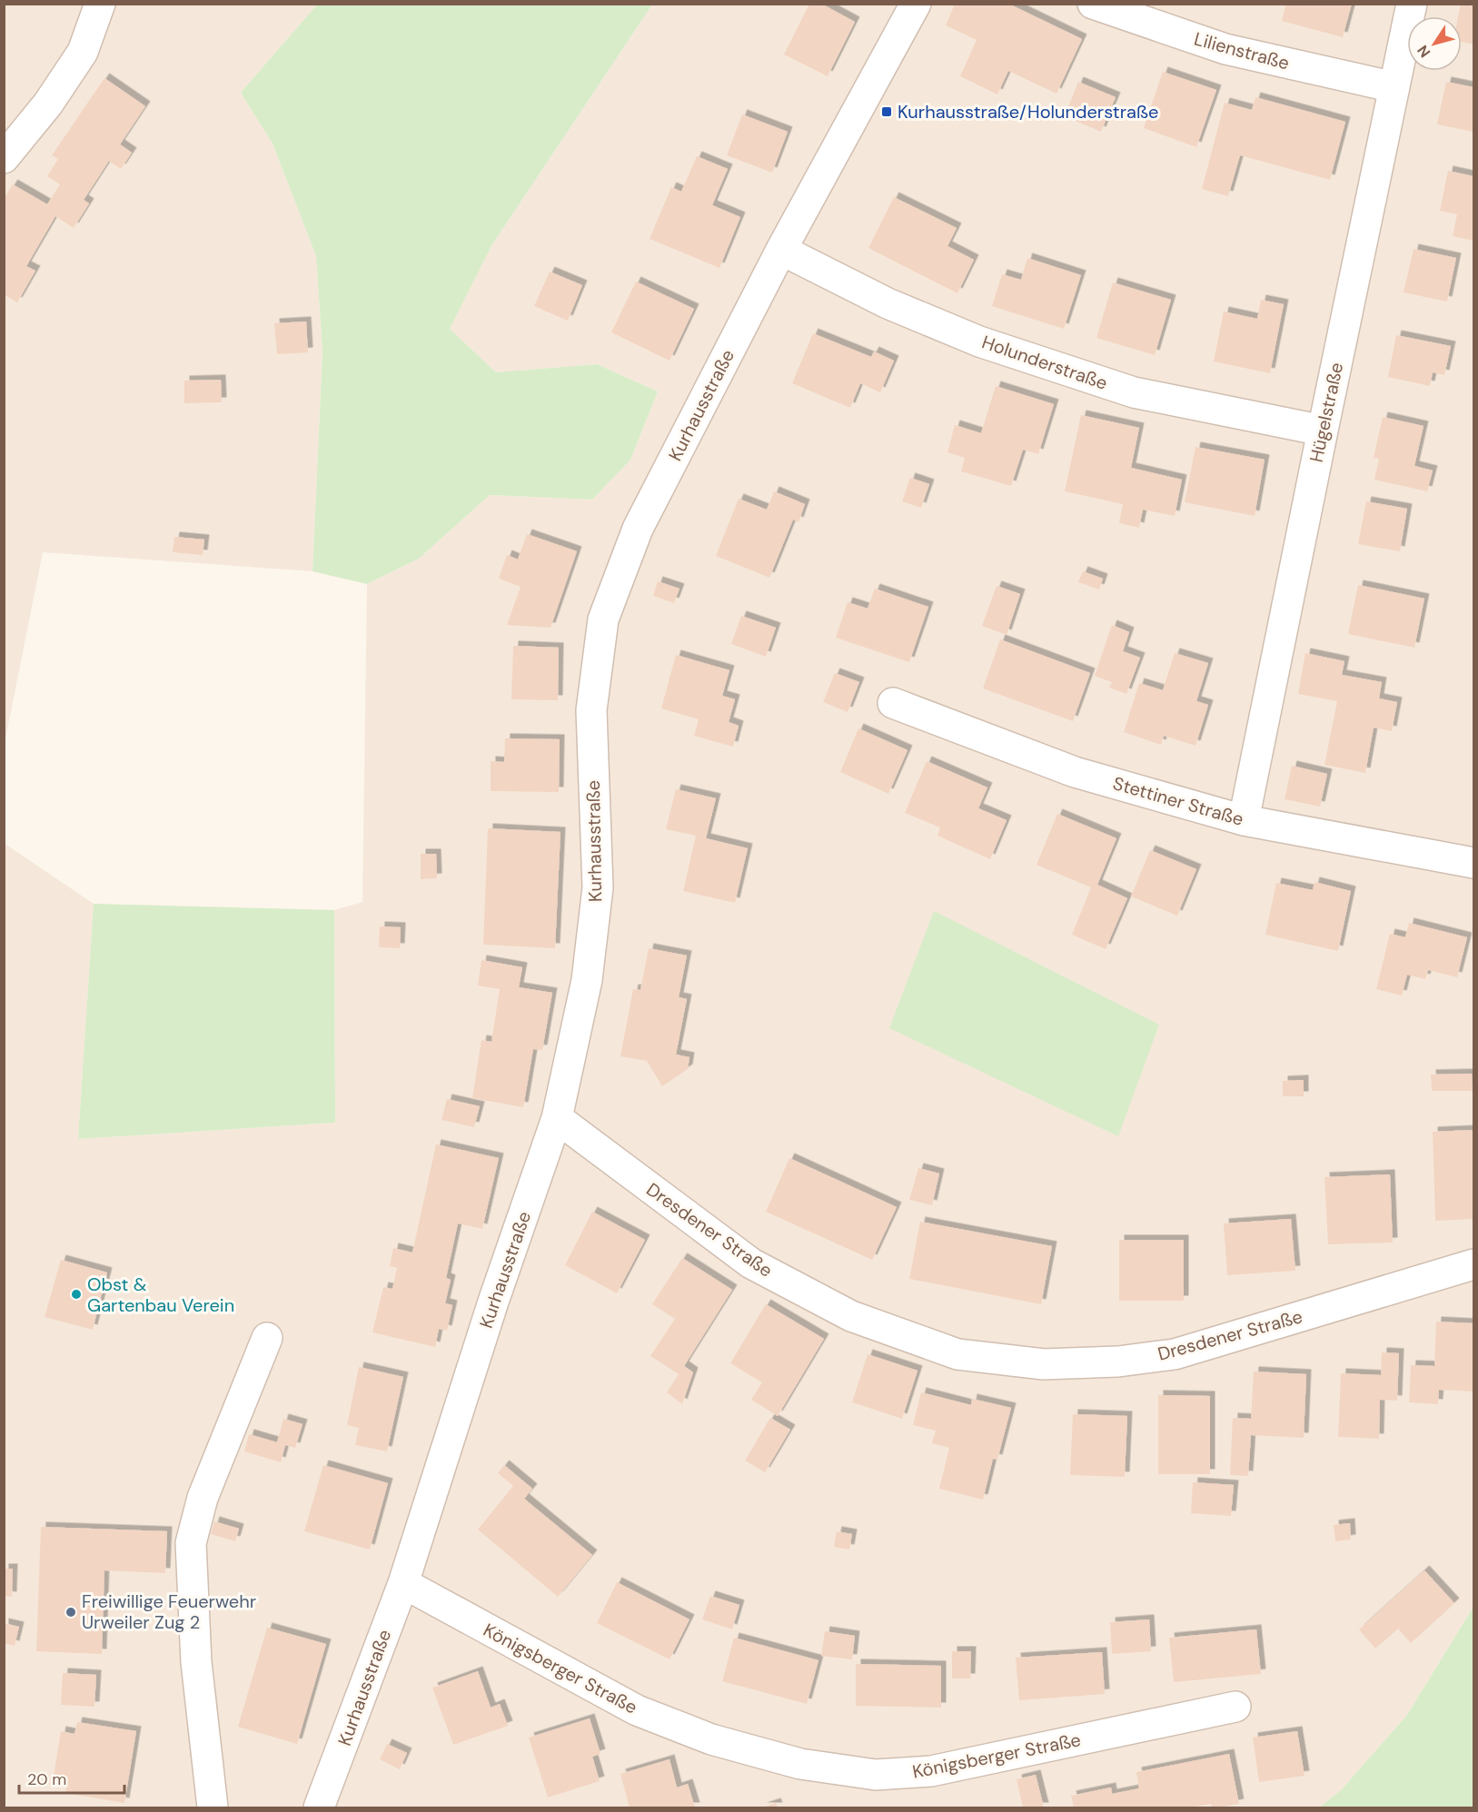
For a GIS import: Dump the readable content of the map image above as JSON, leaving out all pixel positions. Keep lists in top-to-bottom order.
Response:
{
  "streets": {
    "street": [
      "Lilienstraße",
      "Holunderstraße",
      "Kurhausstraße",
      "Hügelstraße",
      "Stettiner Straße",
      "Dresdener Straße",
      "Königsberger Straße"
    ]
  },
  "crossings": [
    ["Lilienstraße", "Hügelstraße"],
    ["Holunderstraße", "Kurhausstraße"],
    ["Holunderstraße", "Hügelstraße"],
    ["Kurhausstraße", "Dresdener Straße"],
    ["Kurhausstraße", "Königsberger Straße"],
    ["Hügelstraße", "Stettiner Straße"]
  ],
  "places": {
    "transit": ["Kurhausstraße/Holunderstraße"],
    "other": ["Obst & Gartenbau Verein", "Freiwillige Feuerwehr Urweiler Zug 2"]
  },
  "scale_bar": "20 m",
  "north": "bottom left"
}
